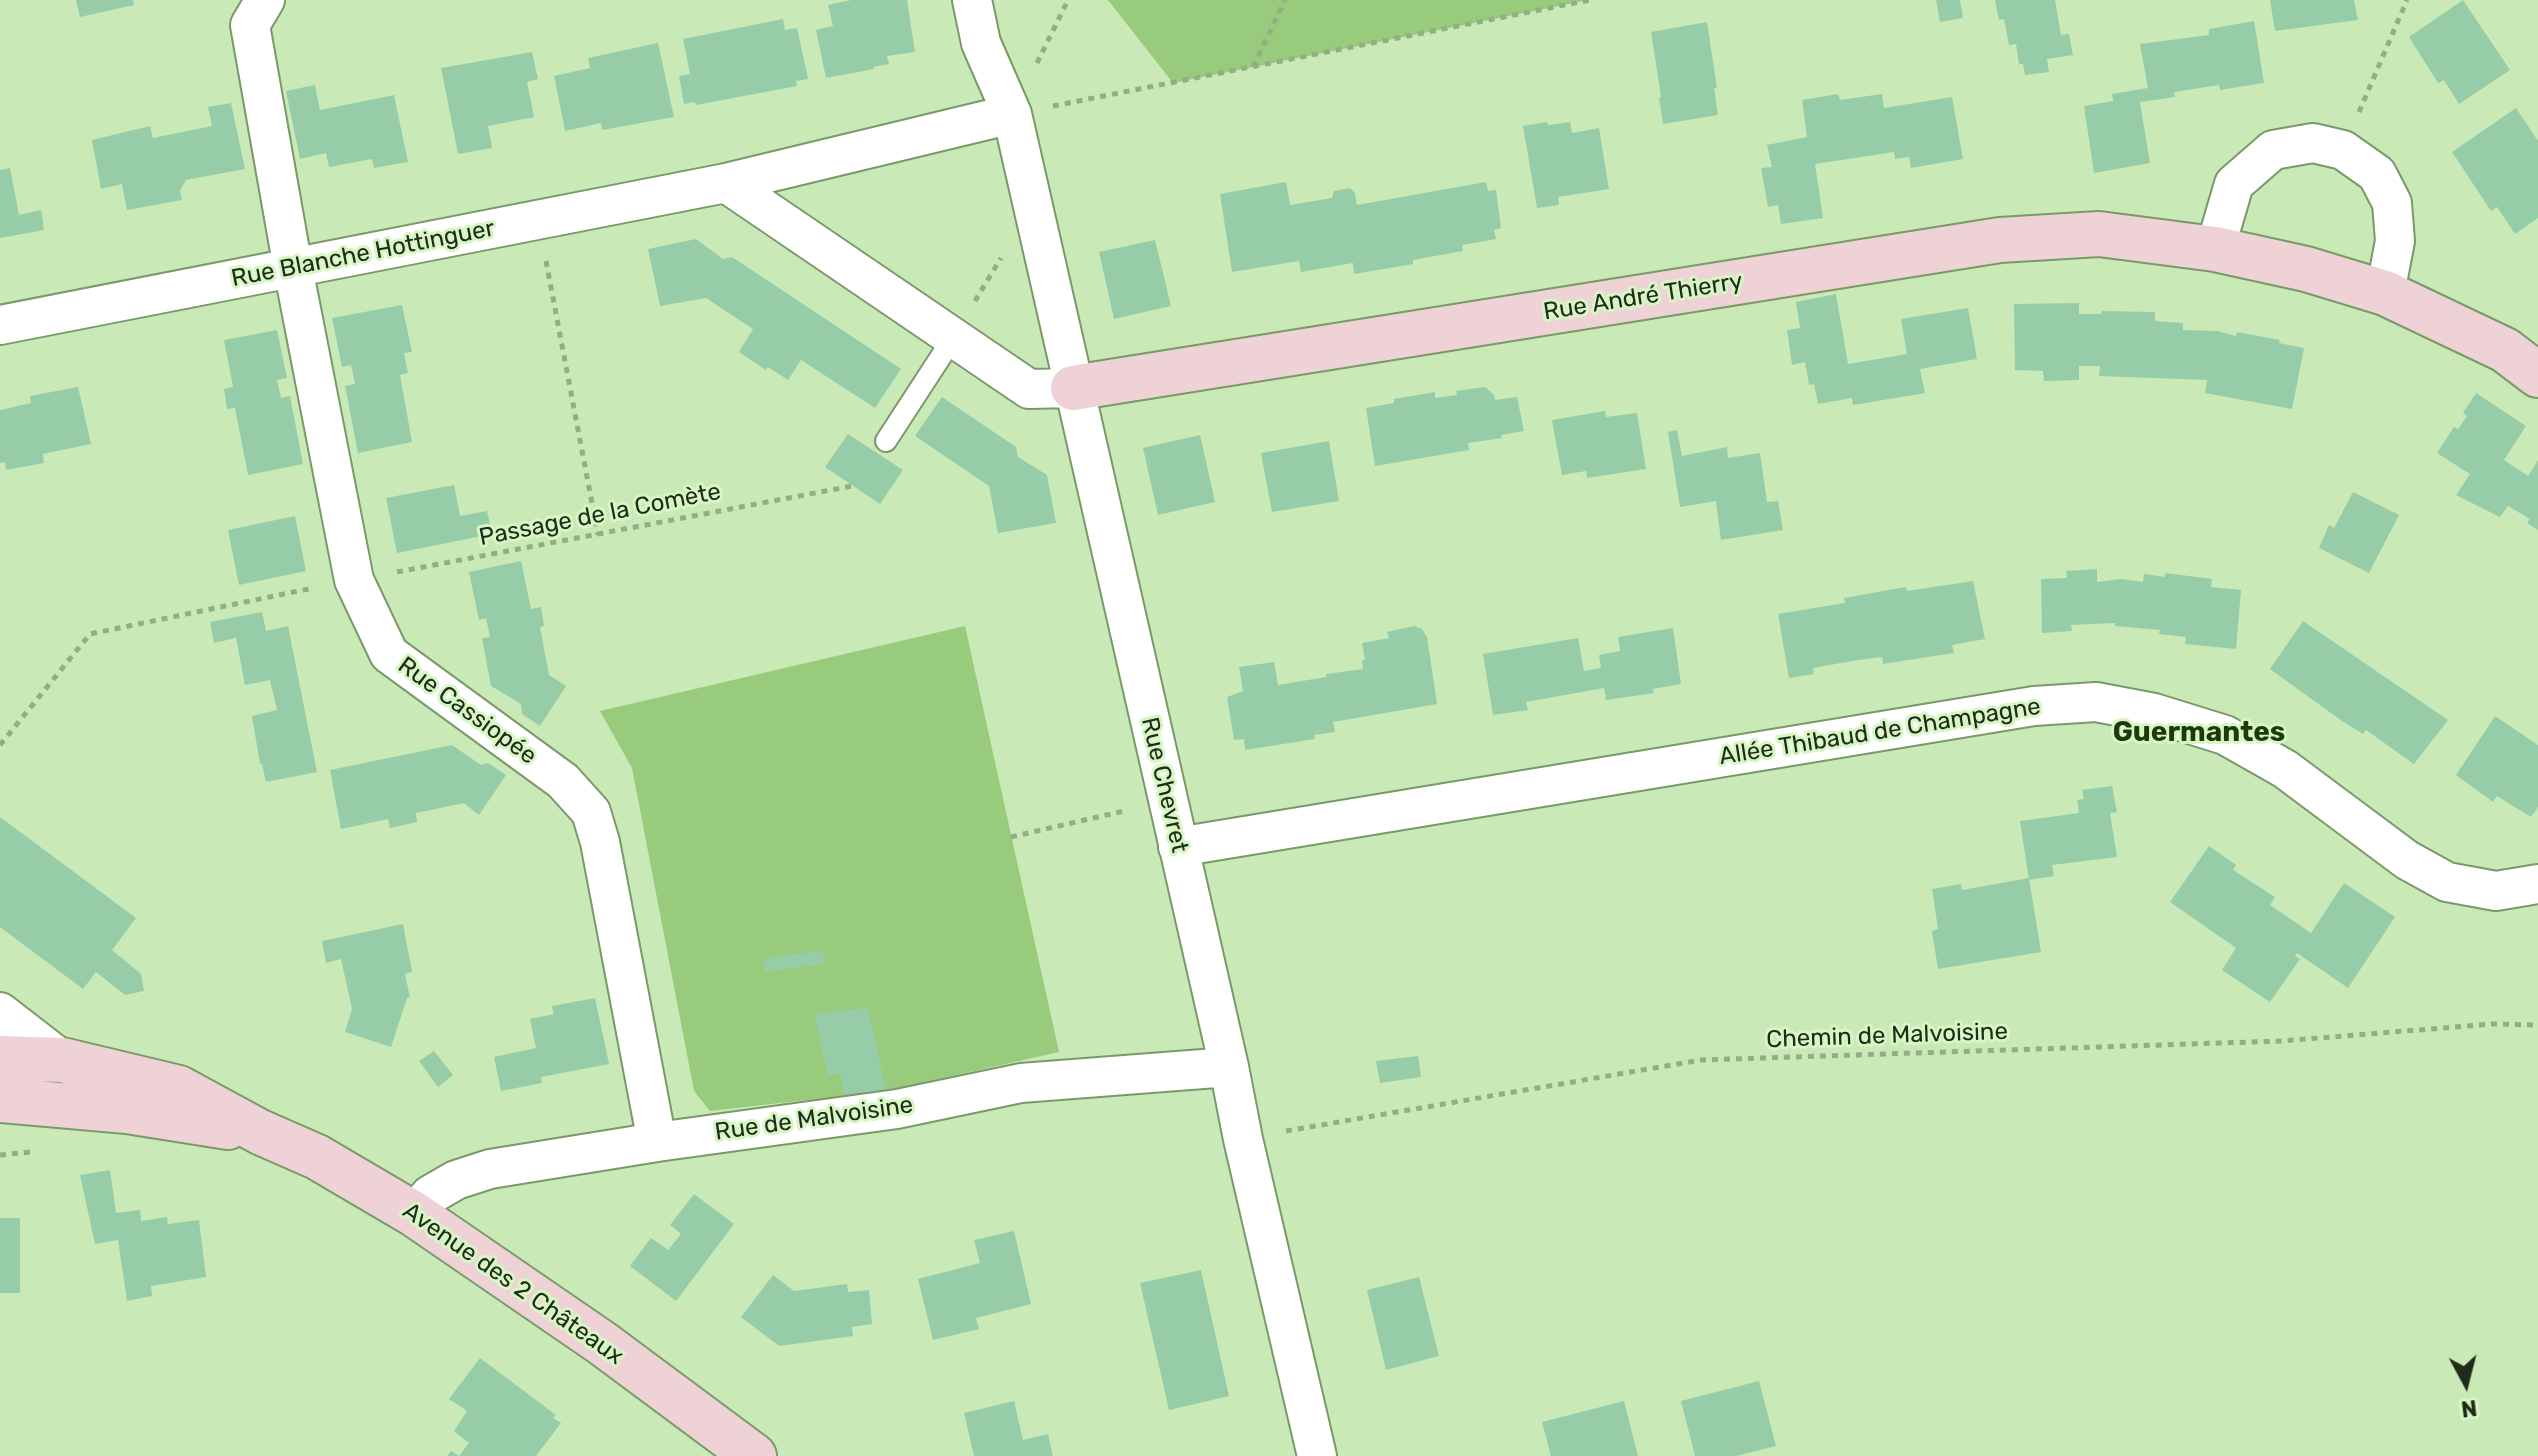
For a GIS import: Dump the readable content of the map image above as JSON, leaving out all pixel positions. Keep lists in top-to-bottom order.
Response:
{
  "streets": {
    "street": [
      "Rue Blanche Hottinguer",
      "Rue André Thierry",
      "Rue Cassiopée",
      "Allée Thibaud de Champagne",
      "Rue Chevret",
      "Rue de Malvoisine",
      "Avenue des 2 Châteaux"
    ],
    "path": ["Passage de la Comète", "Chemin de Malvoisine"]
  },
  "crossings": [
    ["Rue Blanche Hottinguer", "Rue Cassiopée"],
    ["Rue Blanche Hottinguer", "Rue Chevret"],
    ["Rue André Thierry", "Rue Chevret"],
    ["Passage de la Comète", "Rue Cassiopée"],
    ["Rue Cassiopée", "Rue de Malvoisine"],
    ["Allée Thibaud de Champagne", "Rue Chevret"],
    ["Rue Chevret", "Chemin de Malvoisine"],
    ["Rue Chevret", "Rue de Malvoisine"],
    ["Rue de Malvoisine", "Avenue des 2 Châteaux"]
  ],
  "districts": ["Guermantes"],
  "north": "bottom"
}
